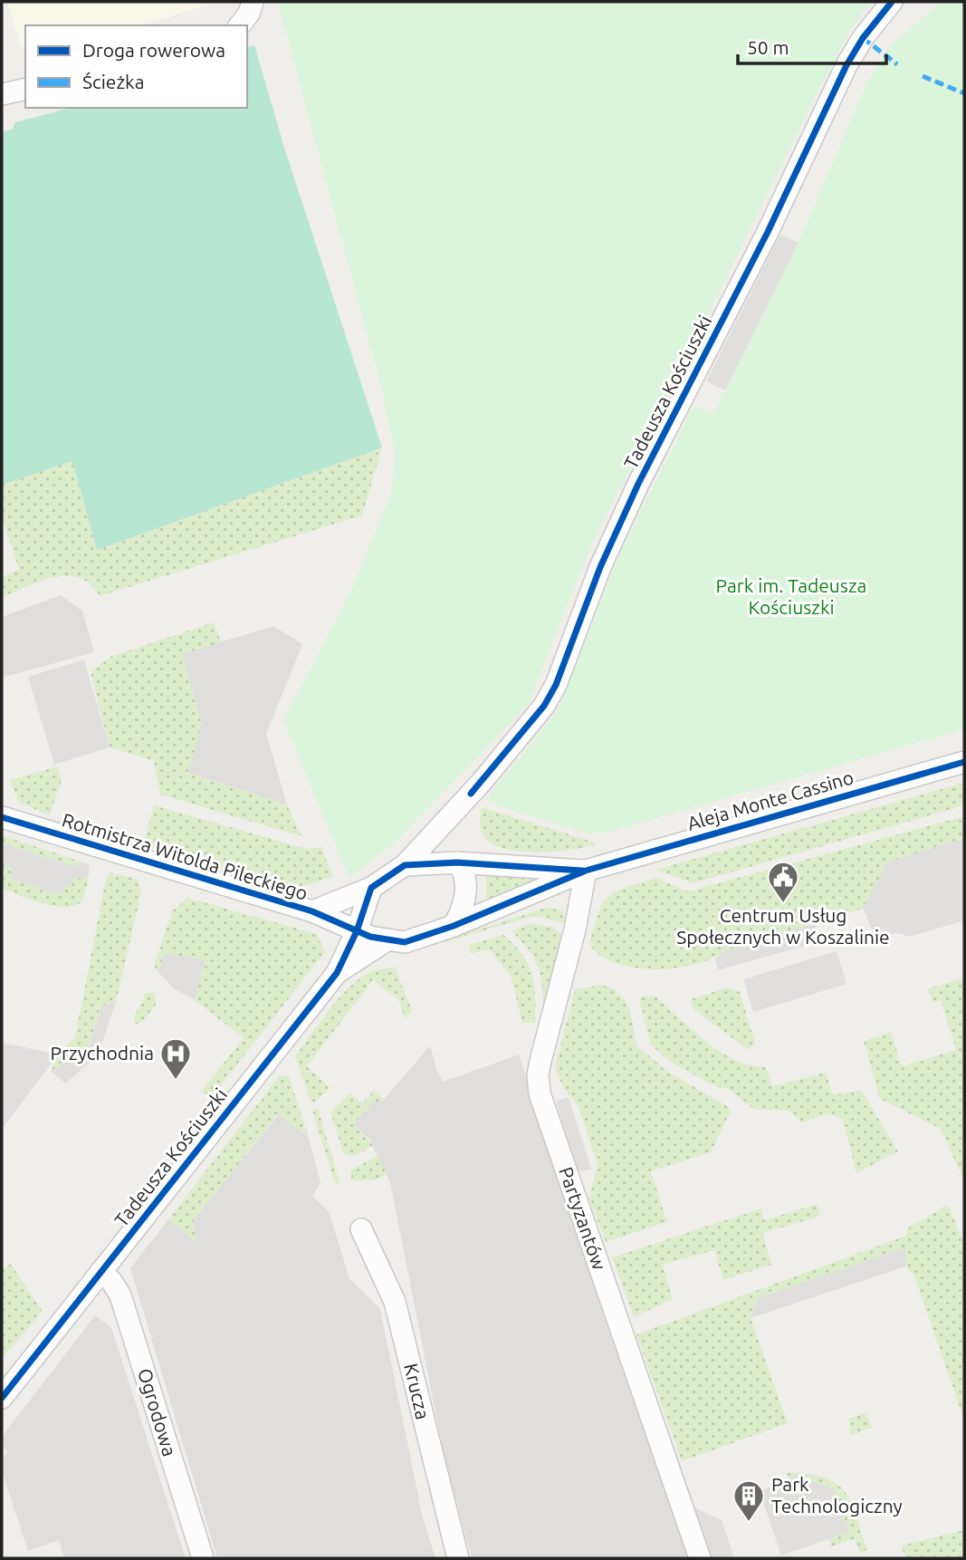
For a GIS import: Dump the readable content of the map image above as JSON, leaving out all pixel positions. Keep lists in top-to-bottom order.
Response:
{
  "streets": {
    "street": [
      "Tadeusza Kościuszki",
      "Aleja Monte Cassino",
      "Rotmistrza Witolda Pileckiego",
      "Partyzantów",
      "Krucza",
      "Ogrodowa"
    ]
  },
  "crossings": [
    ["Tadeusza Kościuszki", "Aleja Monte Cassino"],
    ["Tadeusza Kościuszki", "Rotmistrza Witolda Pileckiego"],
    ["Tadeusza Kościuszki", "Ogrodowa"],
    ["Aleja Monte Cassino", "Rotmistrza Witolda Pileckiego"],
    ["Aleja Monte Cassino", "Partyzantów"]
  ],
  "parks": ["Park im. Tadeusza Kościuszki"],
  "places": {
    "public building": ["Centrum Usług Społecznych w Koszalinie"],
    "hospital": ["Przychodnia"],
    "building": ["Park Technologiczny"]
  },
  "legend": ["Droga rowerowa", "Ścieżka"],
  "scale_bar": "50 m"
}
